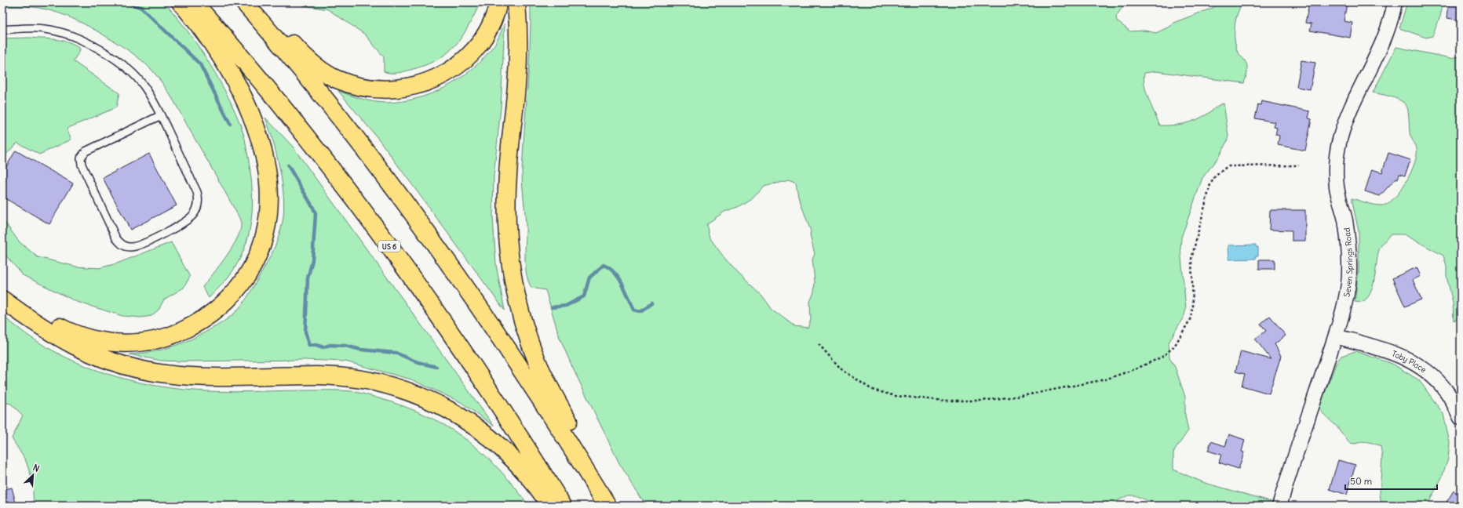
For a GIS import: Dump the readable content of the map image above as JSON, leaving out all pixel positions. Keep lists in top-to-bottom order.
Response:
{
  "streets": {
    "highway": ["US 6"],
    "street": ["Seven Springs Road", "Toby Place"]
  },
  "crossings": [
    ["Seven Springs Road", "Toby Place"]
  ],
  "scale_bar": "50 m",
  "north": "top right"
}
